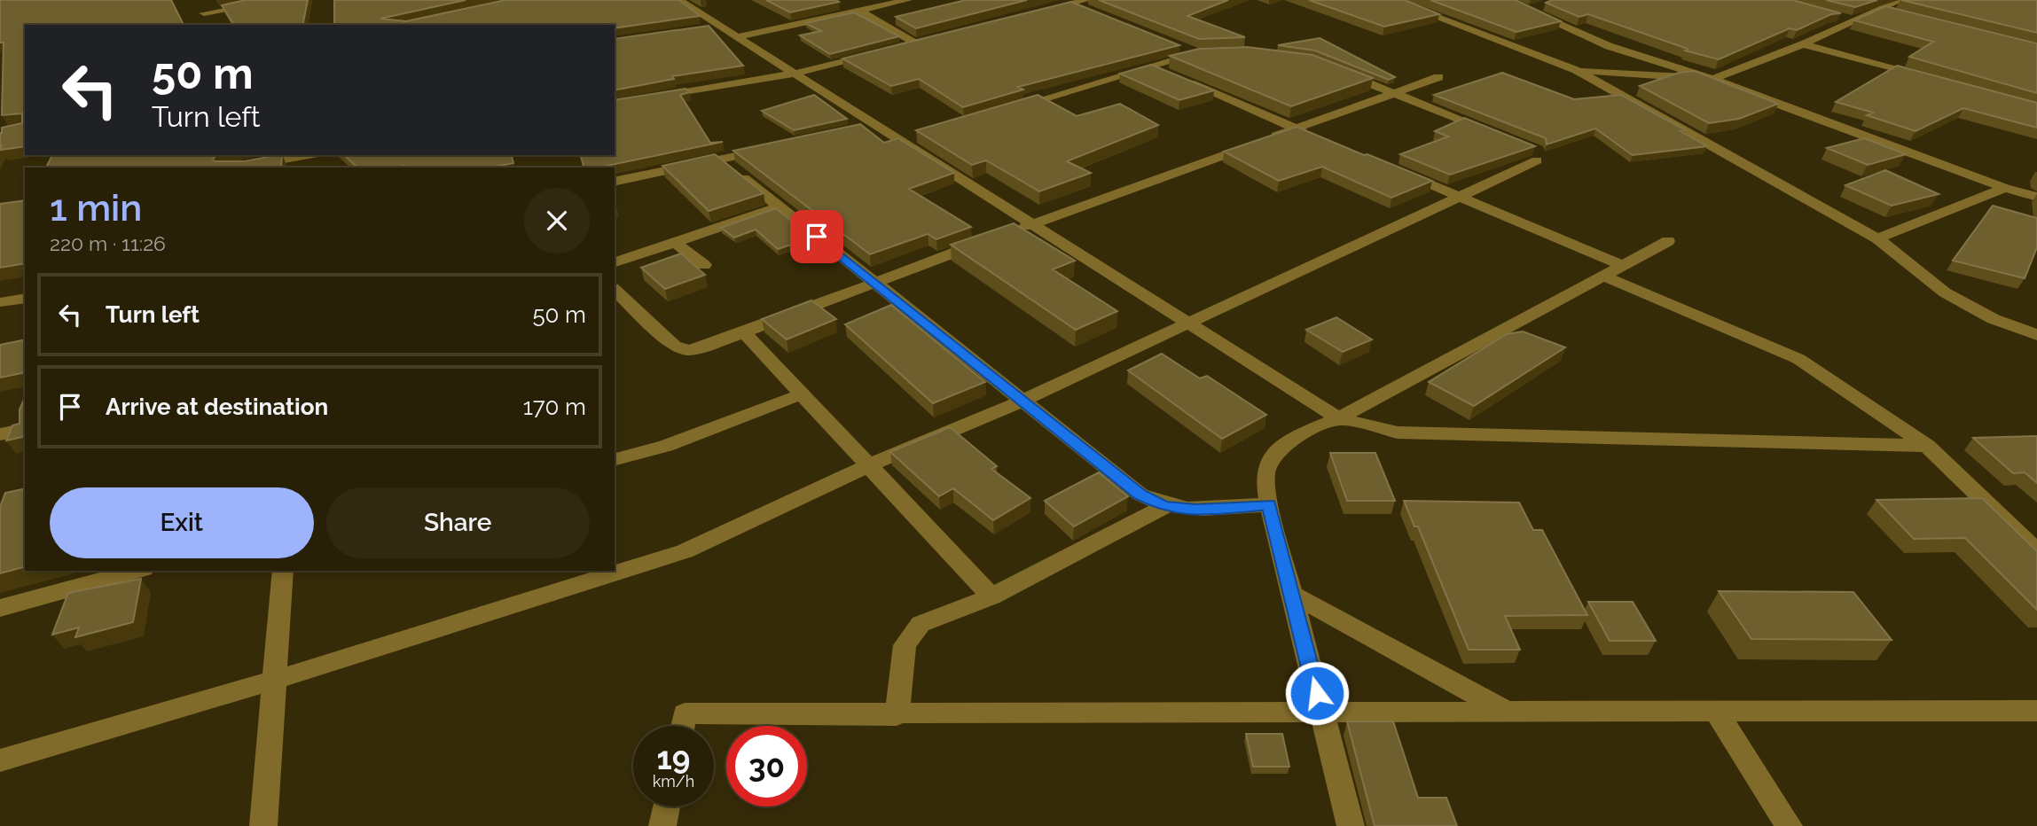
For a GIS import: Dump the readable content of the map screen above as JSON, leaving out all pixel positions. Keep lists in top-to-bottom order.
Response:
{
  "page": {
    "turn": ["50 m", "Turn left"],
    "heading": ["1 min", "220 m · 11:26"],
    "list": [
      {
        "name": "Turn left",
        "value": "50 m"
      },
      {
        "name": "Arrive at destination",
        "value": "170 m"
      }
    ],
    "buttons": ["Exit", "Share"],
    "speed": "19 km/h",
    "limit": "30"
  }
}
